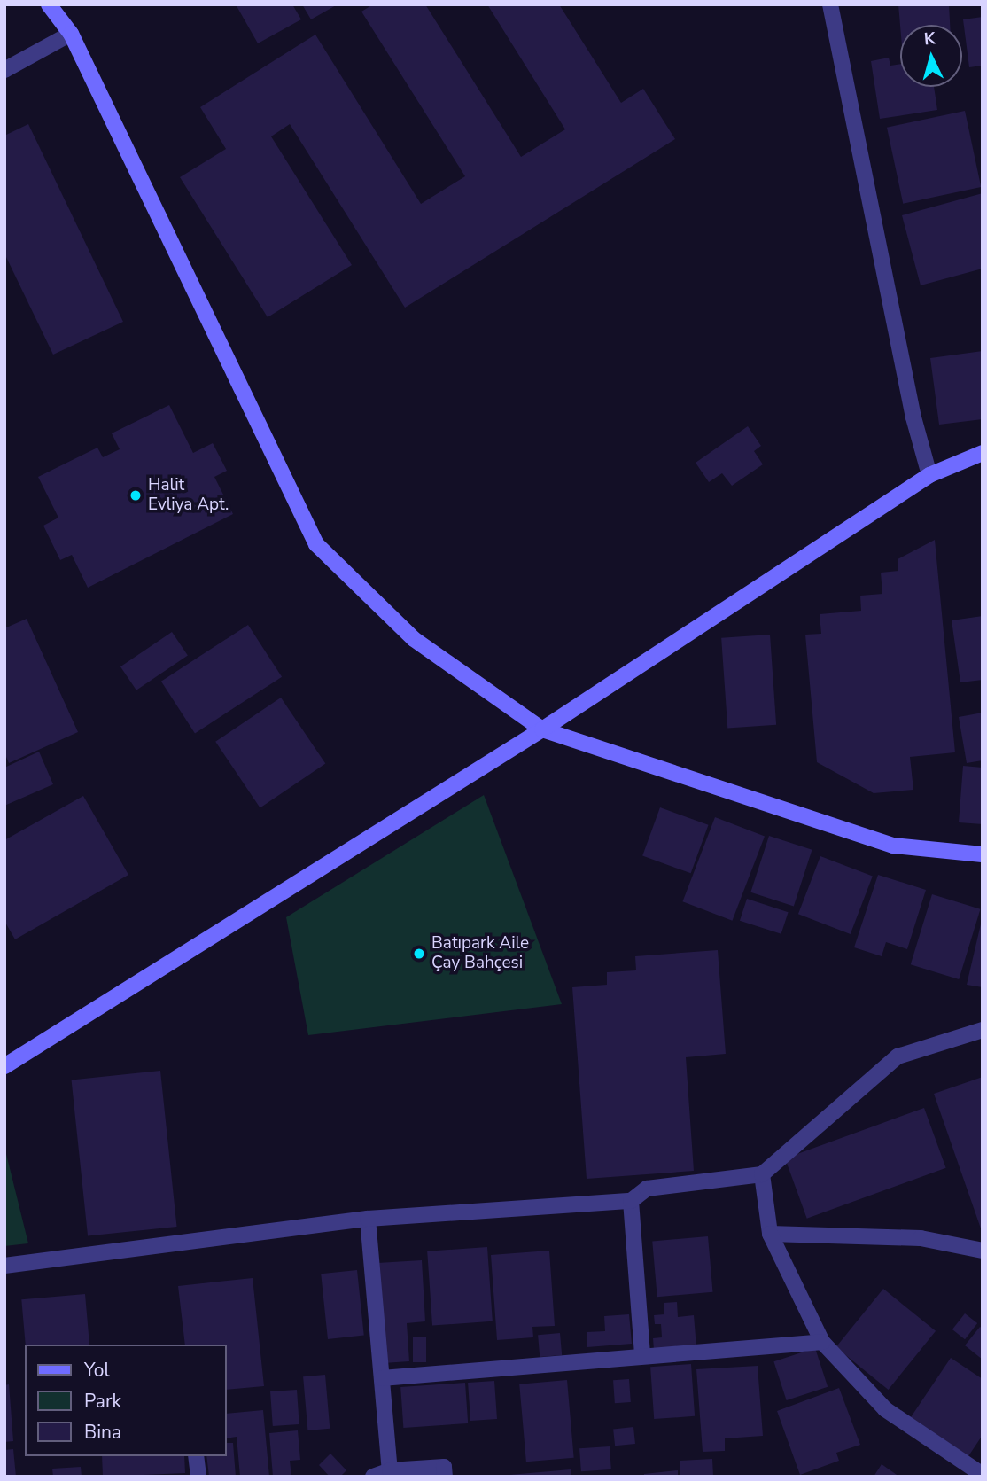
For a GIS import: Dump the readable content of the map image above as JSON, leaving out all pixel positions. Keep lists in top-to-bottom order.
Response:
{
  "places": ["Halit Evliya Apt.", "Batıpark Aile Çay Bahçesi"],
  "legend": ["Yol", "Park", "Bina"],
  "north": "top"
}
